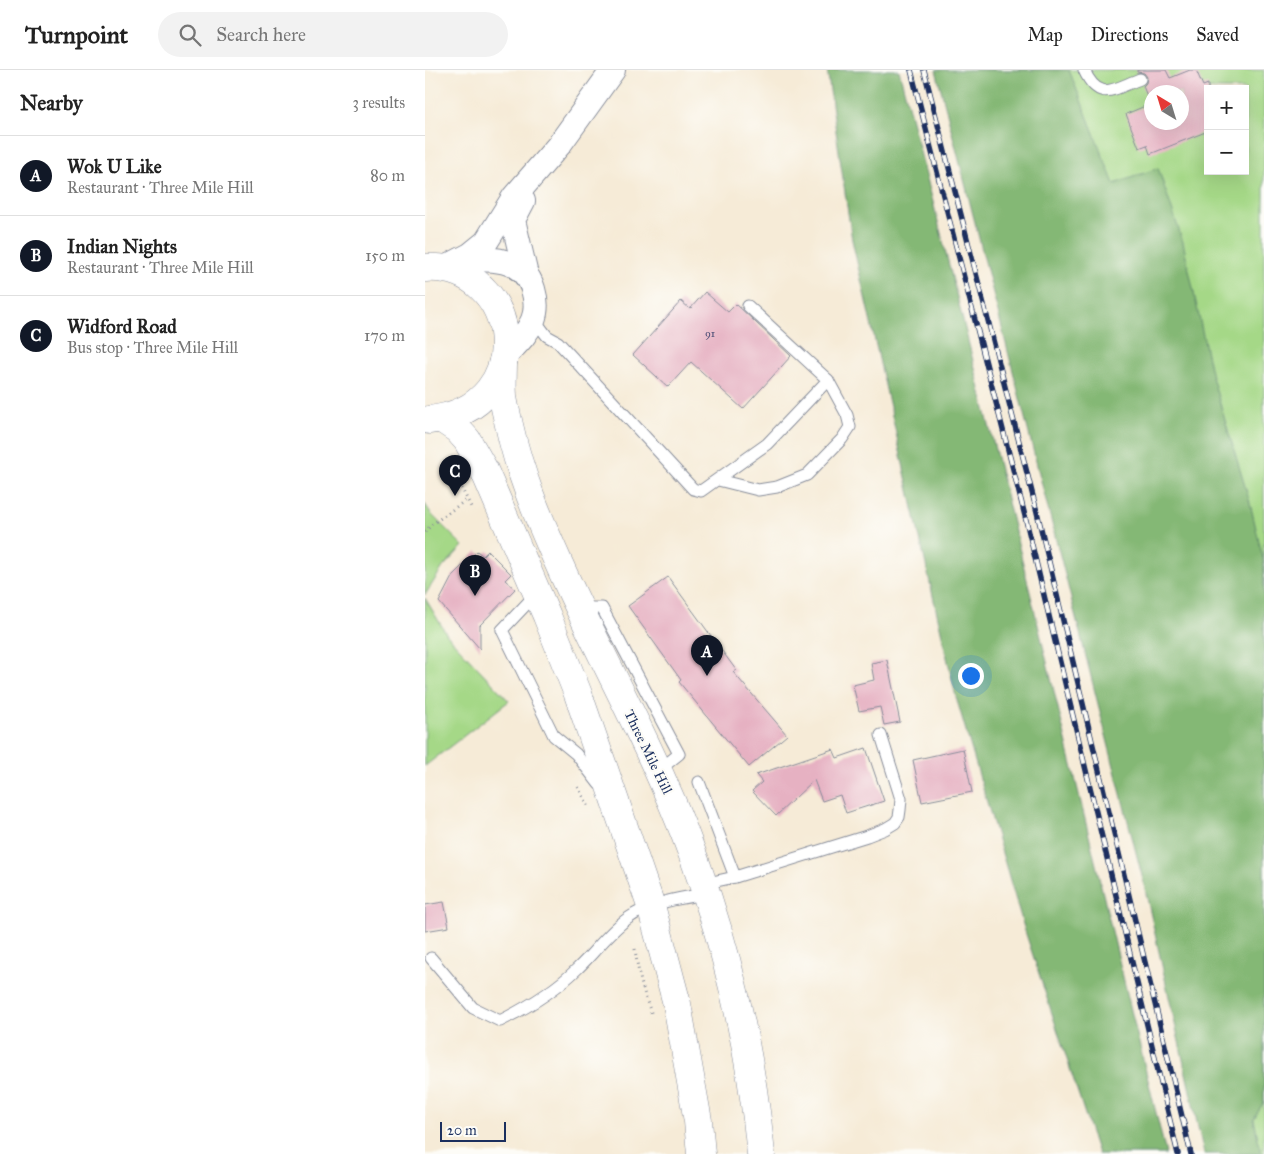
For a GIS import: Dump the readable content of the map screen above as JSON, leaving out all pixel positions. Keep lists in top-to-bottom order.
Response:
{
  "streets": {
    "highway": ["Three Mile Hill"]
  },
  "house_numbers": ["91"],
  "scale_bar": "20 m",
  "north": "top left",
  "page": {
    "header": "Turnpoint",
    "search": "Search here",
    "nav": ["Map", "Directions", "Saved"],
    "heading": ["Nearby", "3 results"],
    "map_buttons": ["+", "−"],
    "list": [
      {
        "mark": "A",
        "name": "Wok U Like",
        "note": "Restaurant · Three Mile Hill",
        "value": "80 m"
      },
      {
        "mark": "B",
        "name": "Indian Nights",
        "note": "Restaurant · Three Mile Hill",
        "value": "150 m"
      },
      {
        "mark": "C",
        "name": "Widford Road",
        "note": "Bus stop · Three Mile Hill",
        "value": "170 m"
      }
    ],
    "pins": ["C", "B", "A"],
    "scale": "20 m"
  }
}
